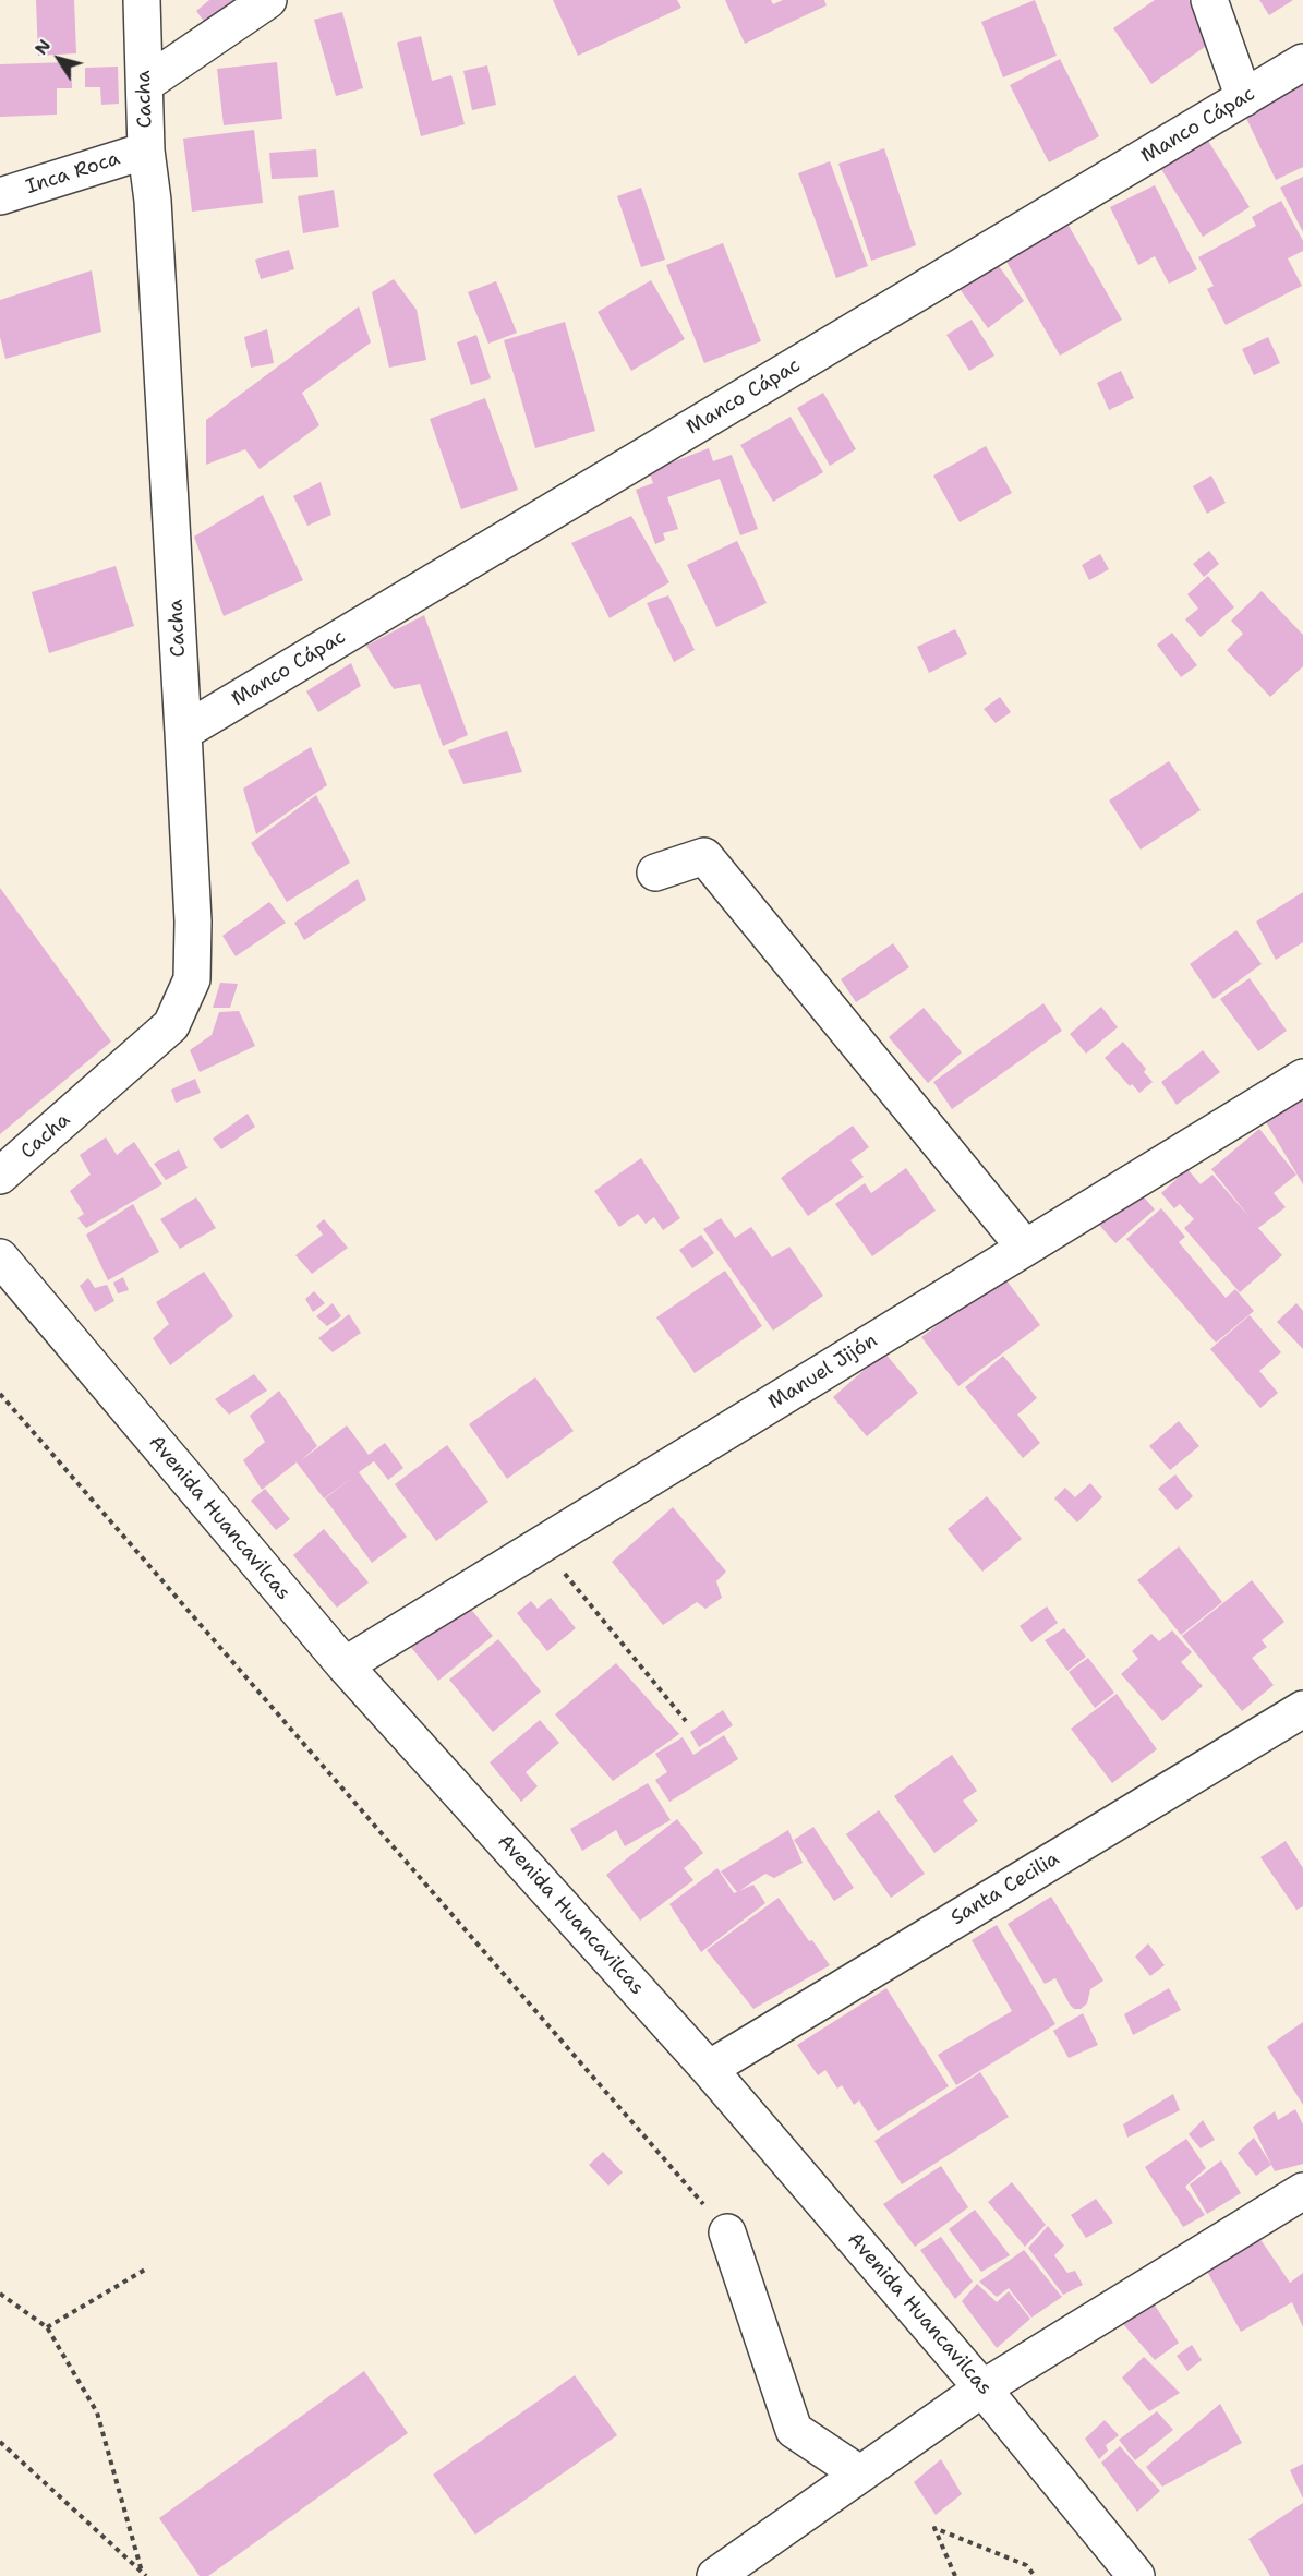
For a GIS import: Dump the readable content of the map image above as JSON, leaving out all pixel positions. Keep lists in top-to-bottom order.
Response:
{
  "streets": {
    "street": [
      "Cacha",
      "Manco Cápac",
      "Inca Roca",
      "Manuel Jijón",
      "Avenida Huancavilcas",
      "Santa Cecilia"
    ]
  },
  "crossings": [
    ["Cacha", "Manco Cápac"],
    ["Cacha", "Inca Roca"],
    ["Manuel Jijón", "Avenida Huancavilcas"],
    ["Avenida Huancavilcas", "Santa Cecilia"]
  ],
  "north": "top left"
}
